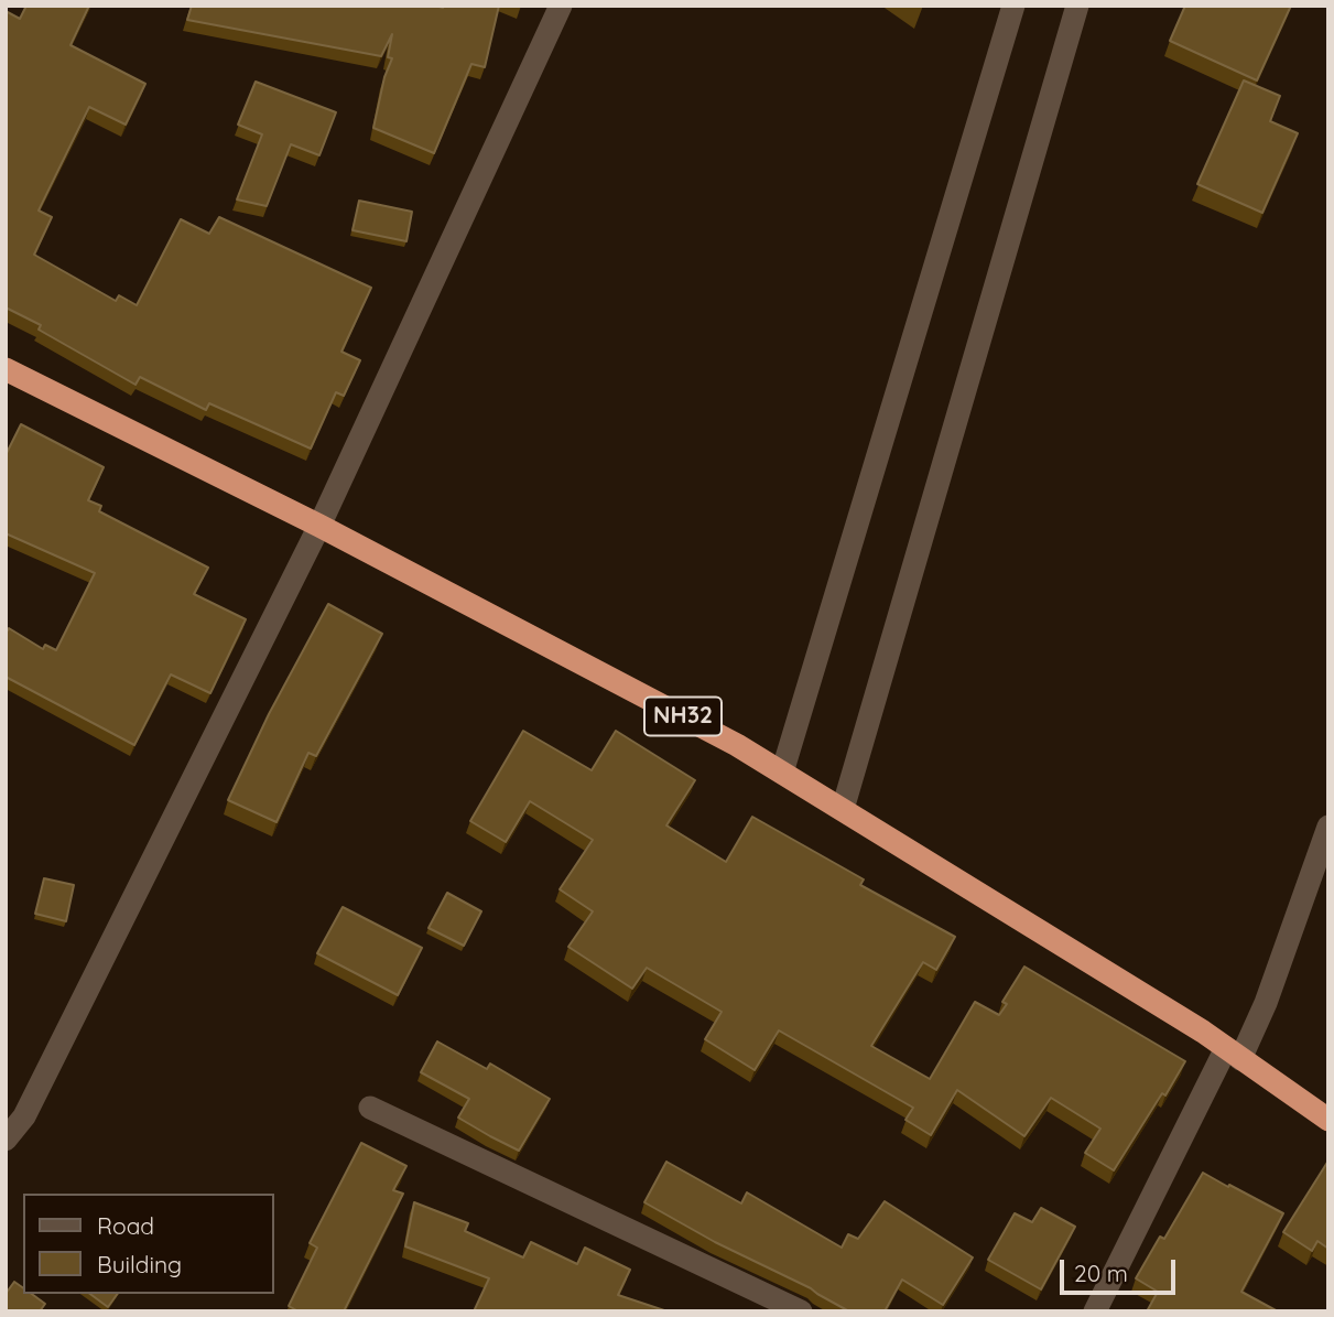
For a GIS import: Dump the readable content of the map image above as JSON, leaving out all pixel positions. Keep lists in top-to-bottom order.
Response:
{
  "streets": {
    "highway": ["NH32"]
  },
  "legend": ["Road", "Building"],
  "scale_bar": "20 m"
}
